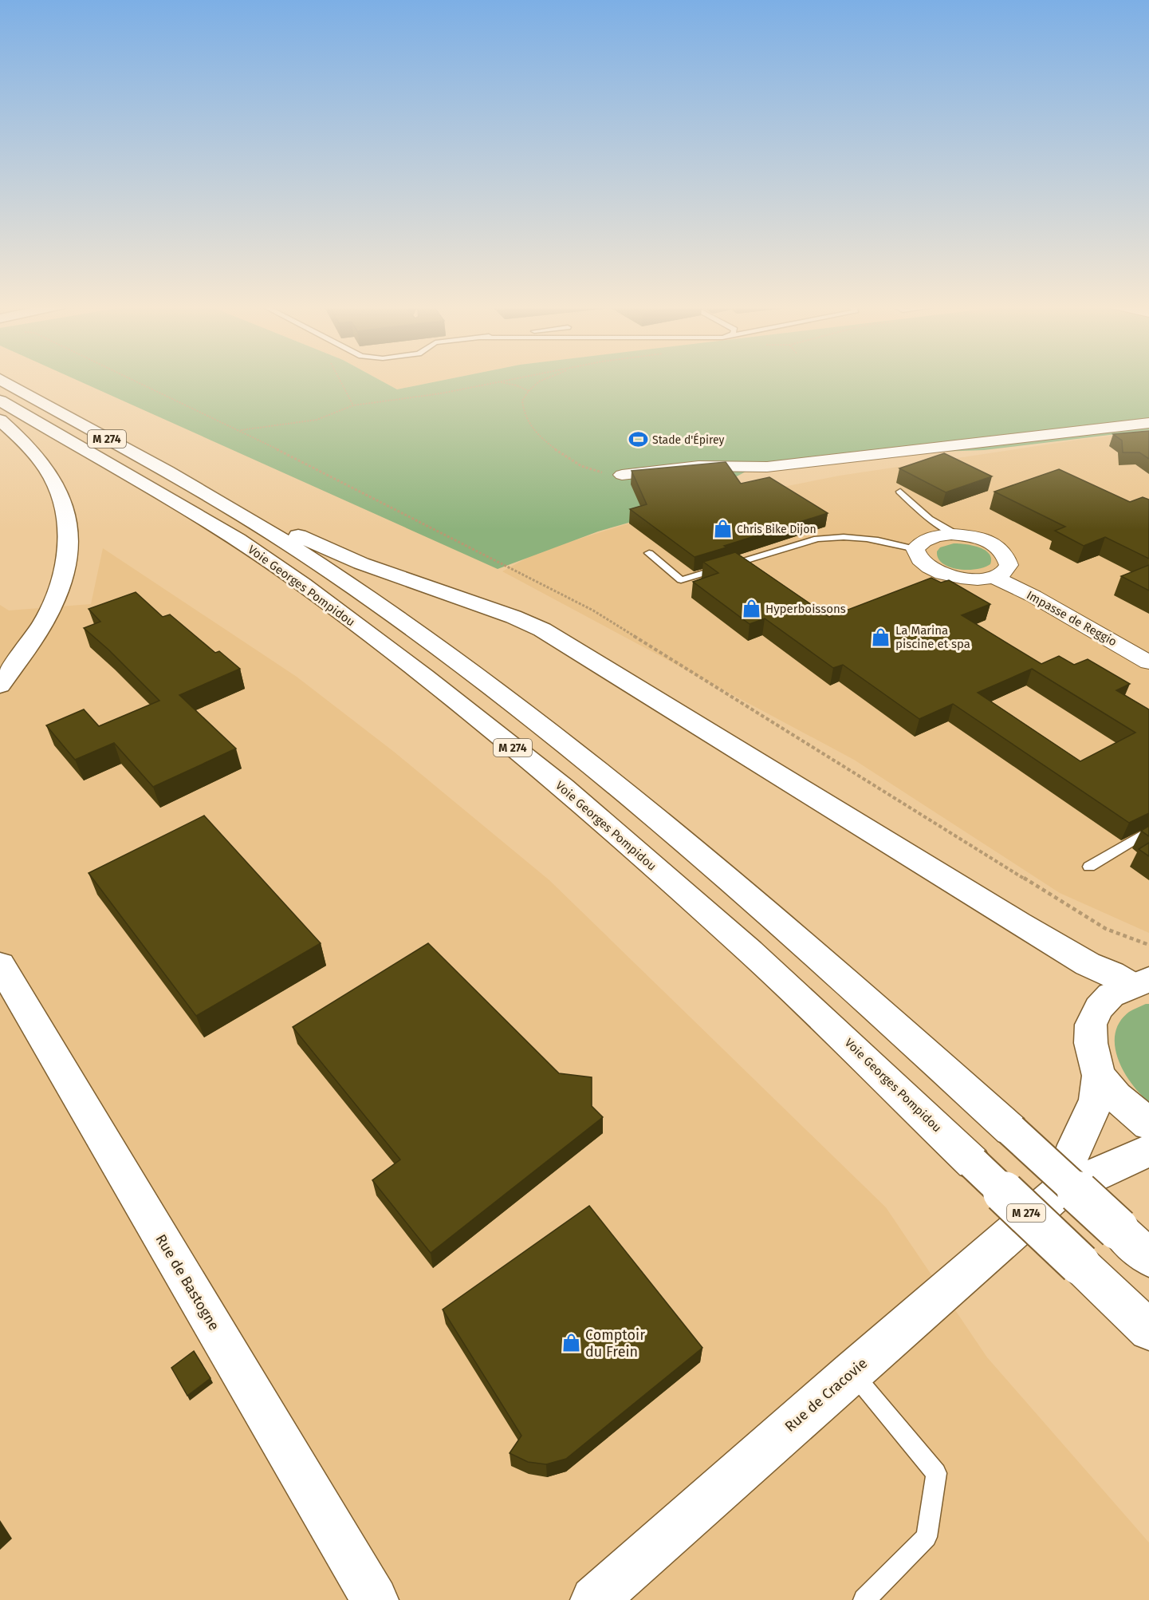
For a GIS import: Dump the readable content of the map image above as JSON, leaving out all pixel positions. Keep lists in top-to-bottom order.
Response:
{
  "streets": {
    "main road": [
      "M 274",
      "Voie Georges Pompidou",
      "Rue de Bastogne",
      "Rue de Cracovie"
    ],
    "street": ["Impasse de Reggio"]
  },
  "places": {
    "sports": ["Stade d'Épirey"],
    "shop": [
      "Chris Bike Dijon",
      "Hyperboissons",
      "La Marina piscine et spa",
      "Comptoir du Frein"
    ]
  }
}
